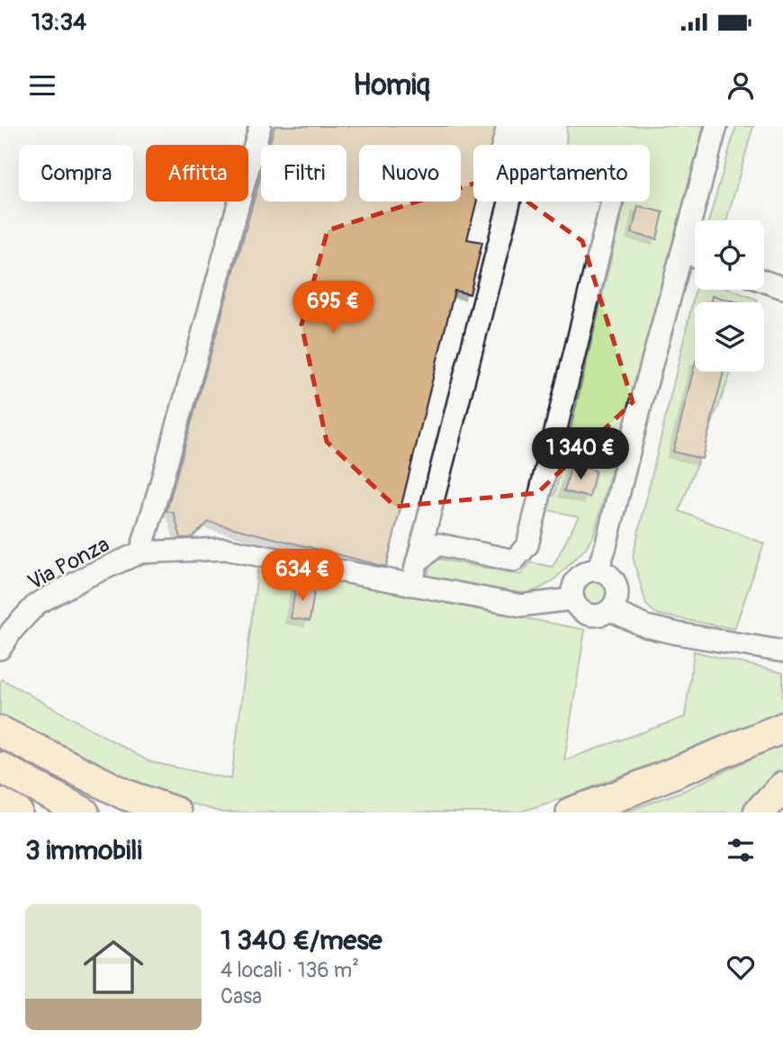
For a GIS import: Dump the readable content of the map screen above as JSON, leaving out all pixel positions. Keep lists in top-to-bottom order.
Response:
{
  "streets": {
    "lane": ["Via Ponza"]
  },
  "page": {
    "status": "13:34",
    "header": "Homiq",
    "chip": [
      "Compra",
      "Affitta",
      "Filtri",
      "Nuovo",
      "Appartamento"
    ],
    "price": ["695 €", "1 340 €", "634 €"],
    "heading": "3 immobili",
    "list": [
      {
        "name": "1 340 €/mese",
        "note": "4 locali · 136 m² · Casa"
      }
    ]
  }
}
